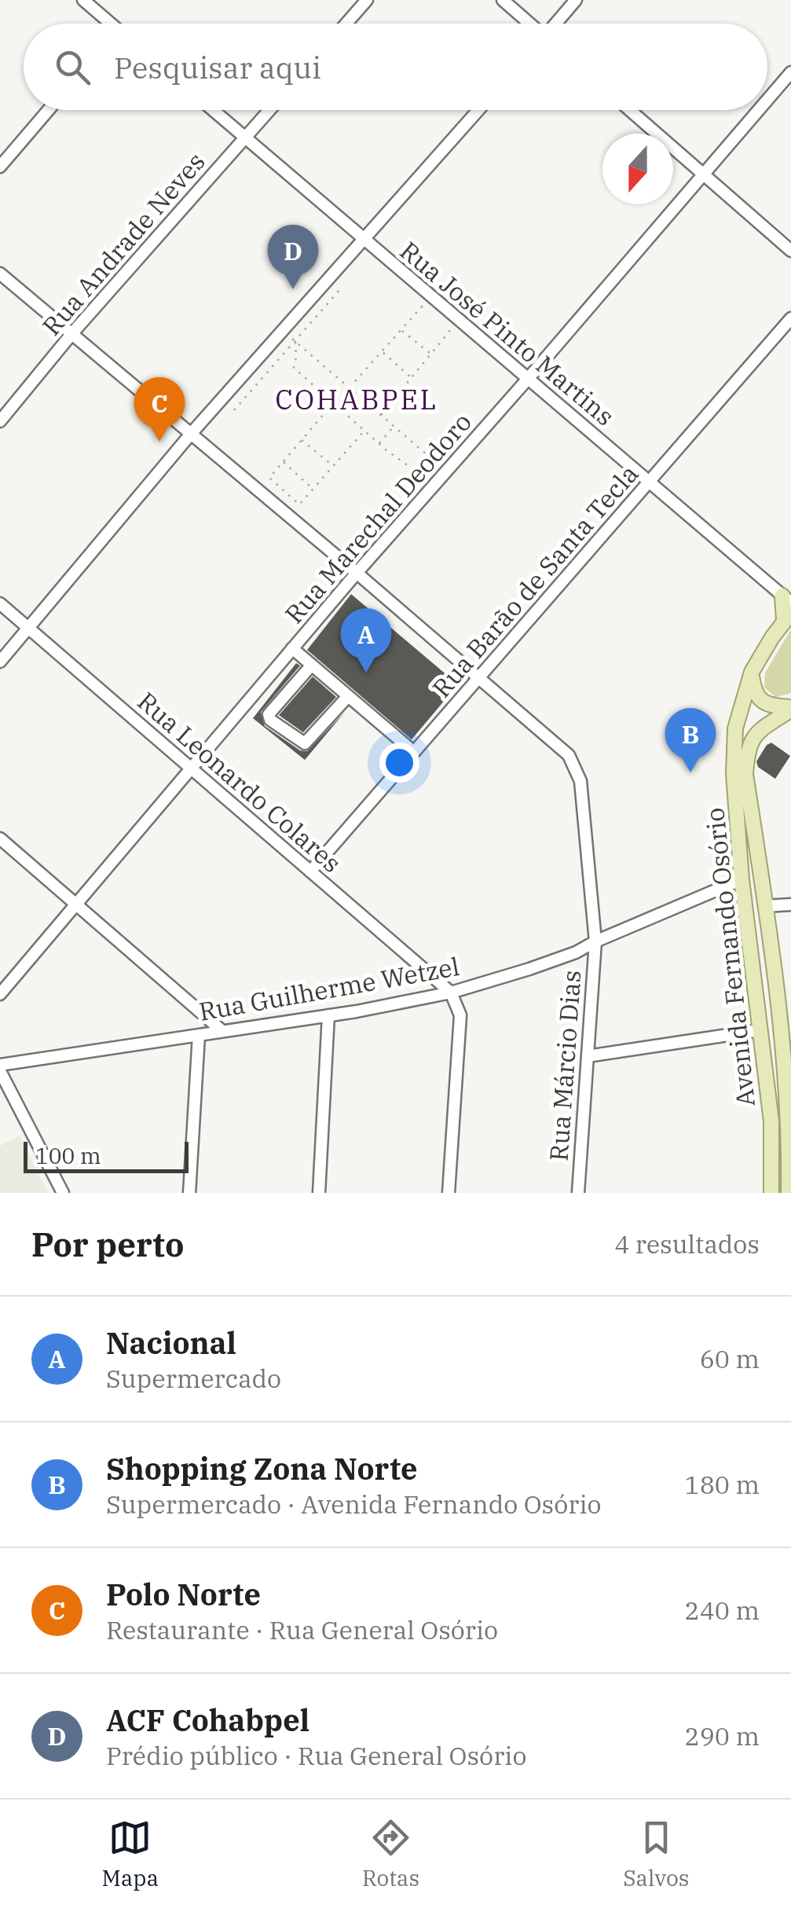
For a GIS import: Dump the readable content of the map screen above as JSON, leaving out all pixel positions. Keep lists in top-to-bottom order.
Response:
{
  "streets": {
    "main road": ["Avenida Fernando Osório"],
    "street": [
      "Rua Andrade Neves",
      "Rua José Pinto Martins",
      "Rua Marechal Deodoro",
      "Rua Barão de Santa Tecla",
      "Rua Leonardo Colares",
      "Rua Guilherme Wetzel",
      "Rua Márcio Dias"
    ]
  },
  "crossings": [
    ["Rua Andrade Neves", "Rua José Pinto Martins"],
    ["Rua Andrade Neves", "Rua Márcio Dias"],
    ["Rua José Pinto Martins", "Rua Marechal Deodoro"],
    ["Rua José Pinto Martins", "Rua Barão de Santa Tecla"],
    ["Rua Marechal Deodoro", "Rua Leonardo Colares"],
    ["Rua Marechal Deodoro", "Rua Márcio Dias"],
    ["Rua Barão de Santa Tecla", "Rua Leonardo Colares"],
    ["Rua Barão de Santa Tecla", "Rua Márcio Dias"],
    ["Rua Leonardo Colares", "Rua Guilherme Wetzel"],
    ["Avenida Fernando Osório", "Rua Guilherme Wetzel"],
    ["Rua Guilherme Wetzel", "Rua Márcio Dias"]
  ],
  "districts": ["COHABPEL"],
  "scale_bar": "100 m",
  "north": "bottom",
  "page": {
    "search": "Pesquisar aqui",
    "pins": [
      "D",
      "C",
      "A",
      "B"
    ],
    "scale": "100 m",
    "heading": ["Por perto", "4 resultados"],
    "list": [
      {
        "mark": "A",
        "name": "Nacional",
        "note": "Supermercado",
        "value": "60 m"
      },
      {
        "mark": "B",
        "name": "Shopping Zona Norte",
        "note": "Supermercado · Avenida Fernando Osório",
        "value": "180 m"
      },
      {
        "mark": "C",
        "name": "Polo Norte",
        "note": "Restaurante · Rua General Osório",
        "value": "240 m"
      },
      {
        "mark": "D",
        "name": "ACF Cohabpel",
        "note": "Prédio público · Rua General Osório",
        "value": "290 m"
      }
    ],
    "nav": ["Mapa", "Rotas", "Salvos"]
  }
}
